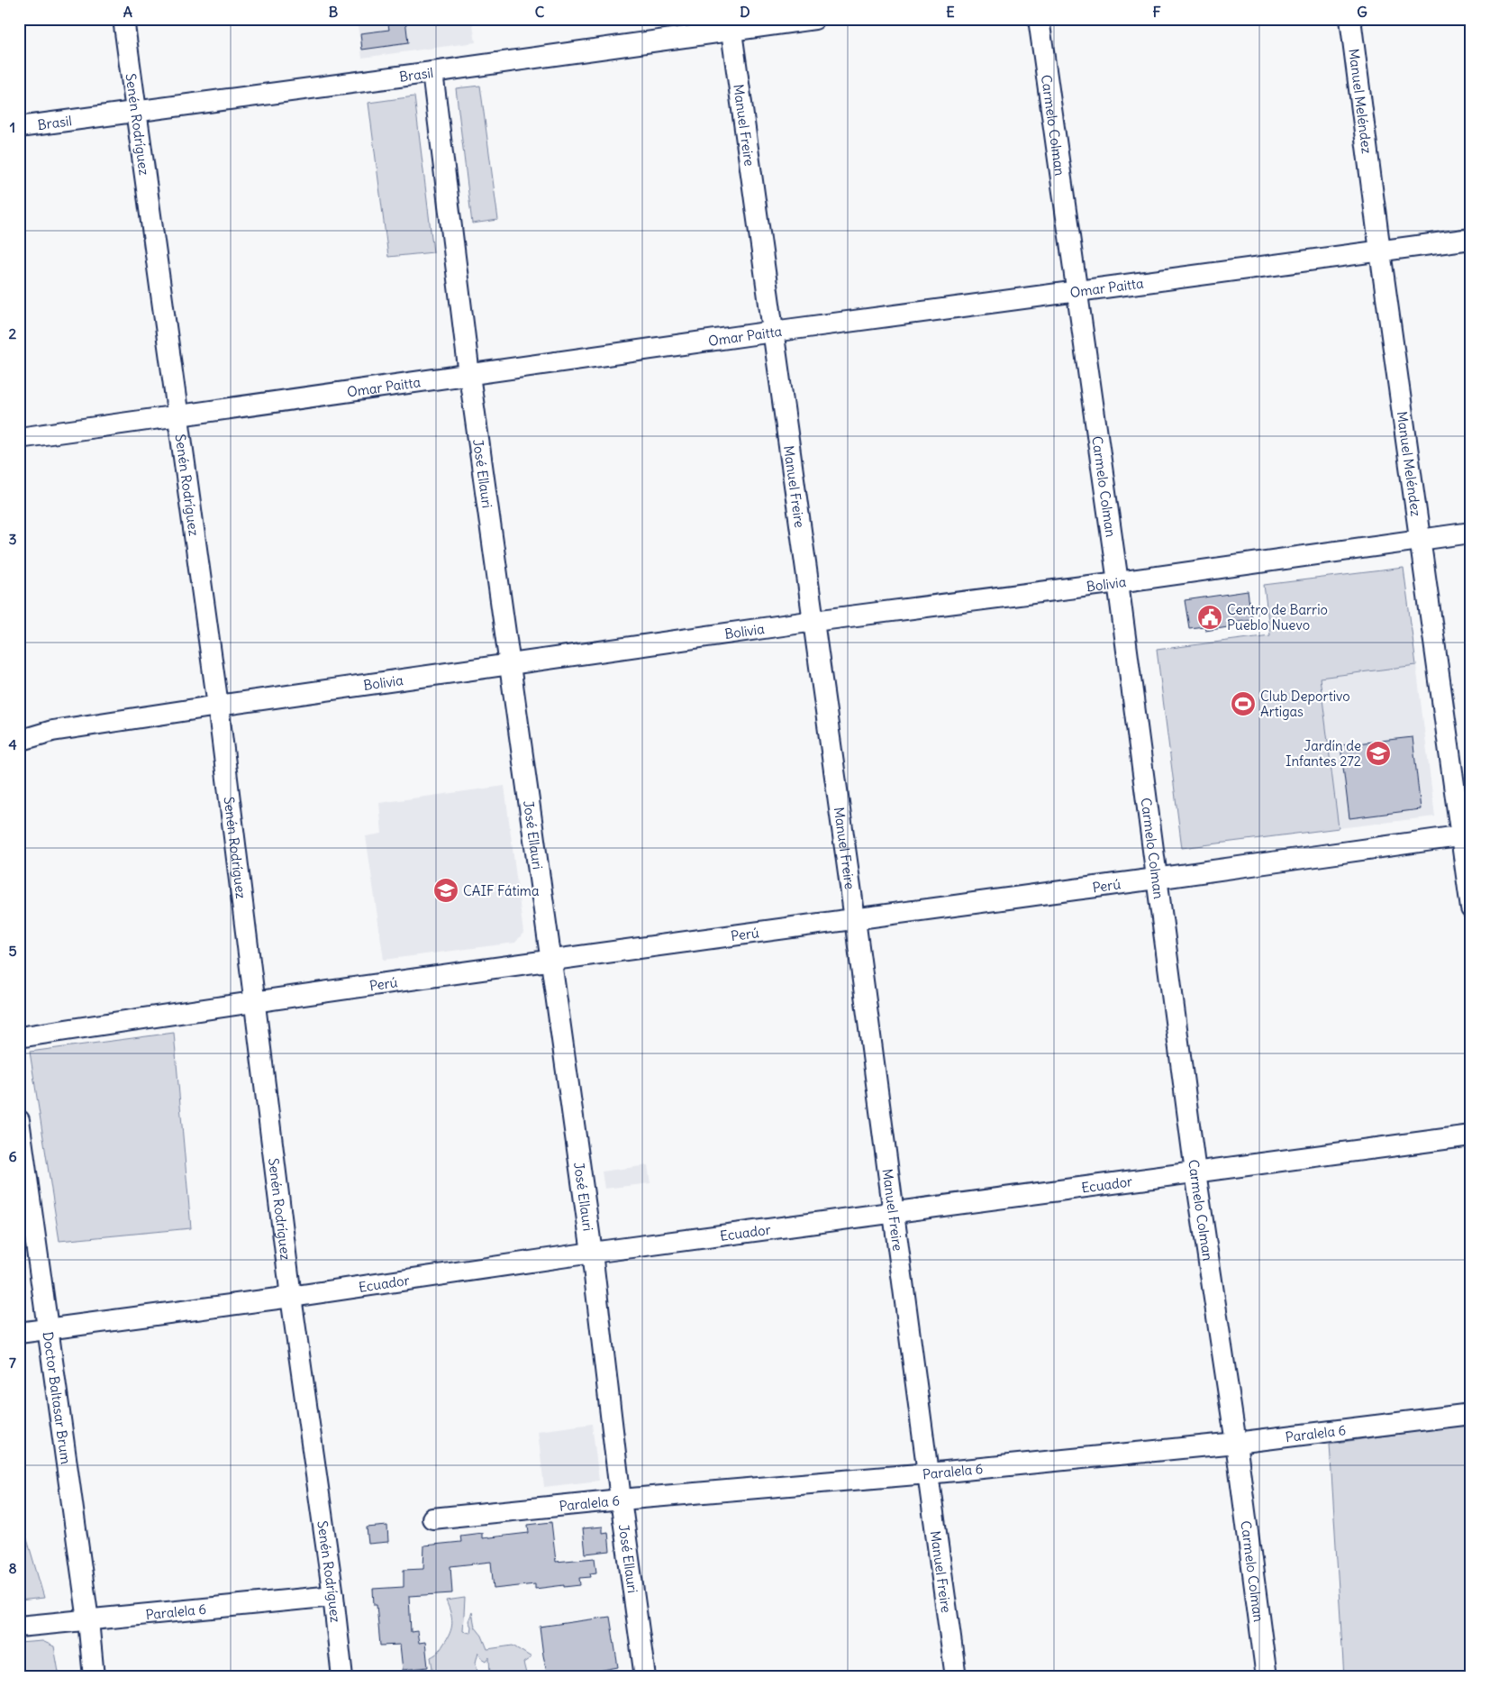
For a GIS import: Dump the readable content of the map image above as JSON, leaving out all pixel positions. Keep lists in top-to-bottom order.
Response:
{
  "streets": {
    "street": [
      "Brasil",
      "Manuel Meléndez",
      "Senén Rodríguez",
      "Manuel Freire",
      "Carmelo Colman",
      "Omar Paitta",
      "José Ellauri",
      "Bolivia",
      "Perú",
      "Ecuador",
      "Doctor Baltasar Brum",
      "Paralela 6"
    ]
  },
  "crossings": [
    ["Brasil", "Senén Rodríguez"],
    ["Brasil", "Manuel Freire"],
    ["Brasil", "José Ellauri"],
    ["Manuel Meléndez", "Omar Paitta"],
    ["Manuel Meléndez", "Bolivia"],
    ["Manuel Meléndez", "Perú"],
    ["Senén Rodríguez", "Omar Paitta"],
    ["Senén Rodríguez", "Bolivia"],
    ["Senén Rodríguez", "Perú"],
    ["Senén Rodríguez", "Ecuador"],
    ["Senén Rodríguez", "Paralela 6"],
    ["Manuel Freire", "Omar Paitta"],
    ["Manuel Freire", "Bolivia"],
    ["Manuel Freire", "Perú"],
    ["Manuel Freire", "Ecuador"],
    ["Manuel Freire", "Paralela 6"],
    ["Carmelo Colman", "Omar Paitta"],
    ["Carmelo Colman", "Bolivia"],
    ["Carmelo Colman", "Perú"],
    ["Carmelo Colman", "Ecuador"],
    ["Carmelo Colman", "Paralela 6"],
    ["Omar Paitta", "José Ellauri"],
    ["José Ellauri", "Bolivia"],
    ["José Ellauri", "Perú"],
    ["José Ellauri", "Ecuador"],
    ["José Ellauri", "Paralela 6"],
    ["Ecuador", "Doctor Baltasar Brum"],
    ["Doctor Baltasar Brum", "Paralela 6"]
  ],
  "places": {
    "public building": ["Centro de Barrio Pueblo Nuevo"],
    "sports": ["Club Deportivo Artigas"],
    "school or university": ["Jardín de Infantes 272", "CAIF Fátima"]
  },
  "grid": {
    "columns": [
      "A",
      "B",
      "C",
      "D",
      "E",
      "F",
      "G"
    ],
    "rows": [
      "1",
      "2",
      "3",
      "4",
      "5",
      "6",
      "7",
      "8"
    ]
  }
}
